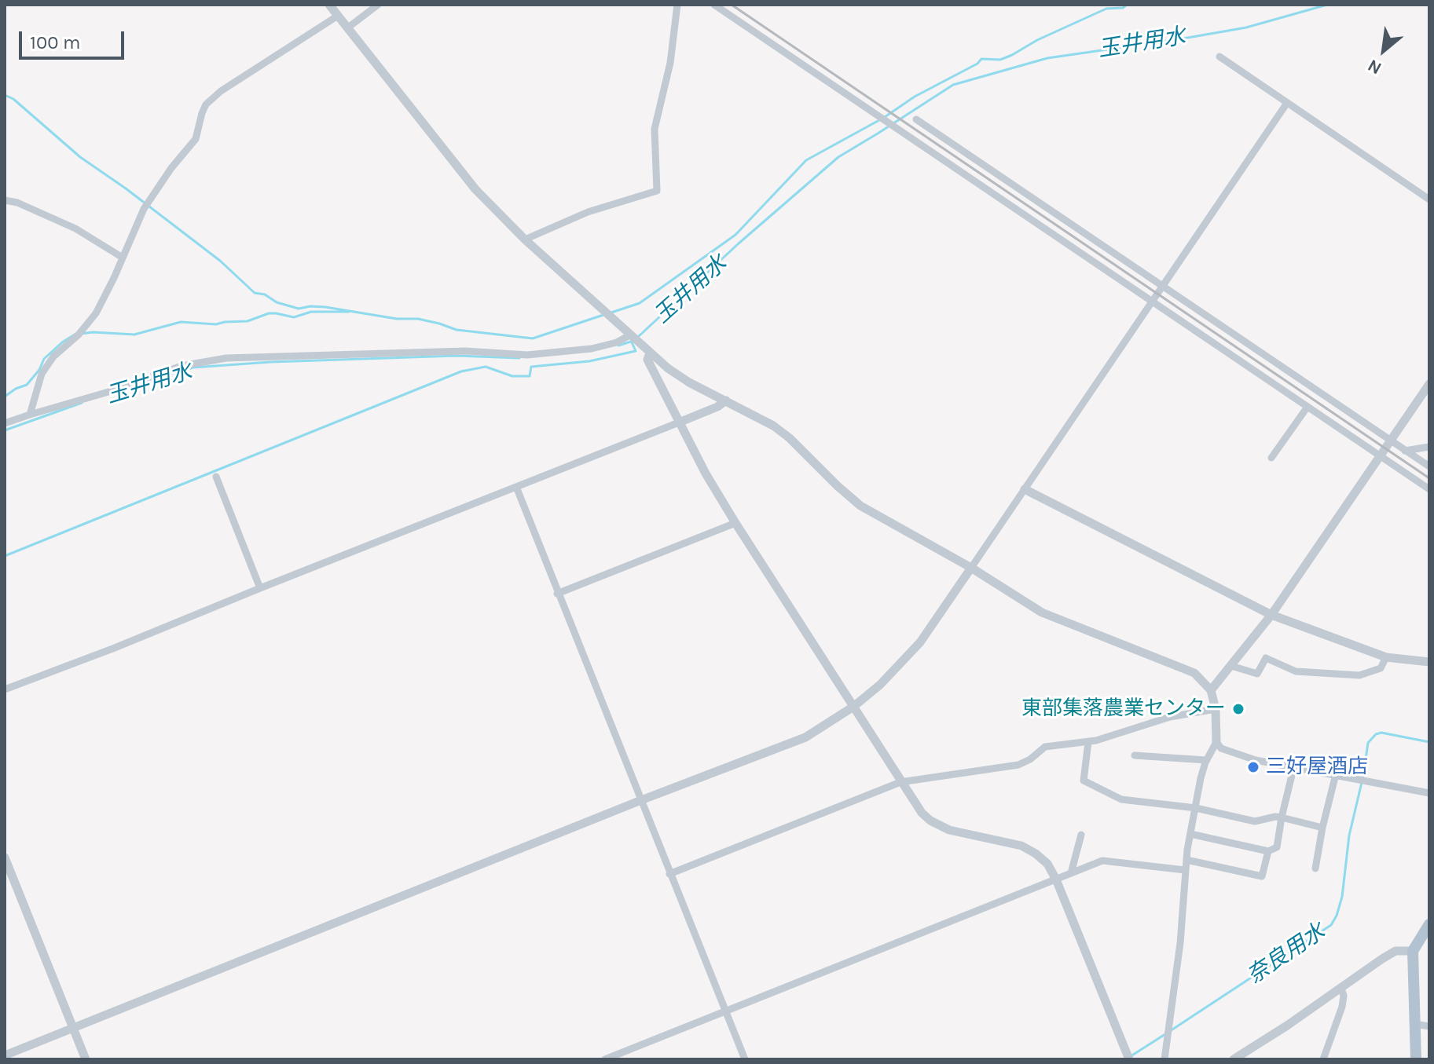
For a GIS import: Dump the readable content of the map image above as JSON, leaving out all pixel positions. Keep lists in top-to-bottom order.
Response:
{
  "water": ["玉井用水", "奈良用水"],
  "places": ["東部集落農業センター", "三好屋酒店"],
  "scale_bar": "100 m",
  "north": "bottom left"
}
